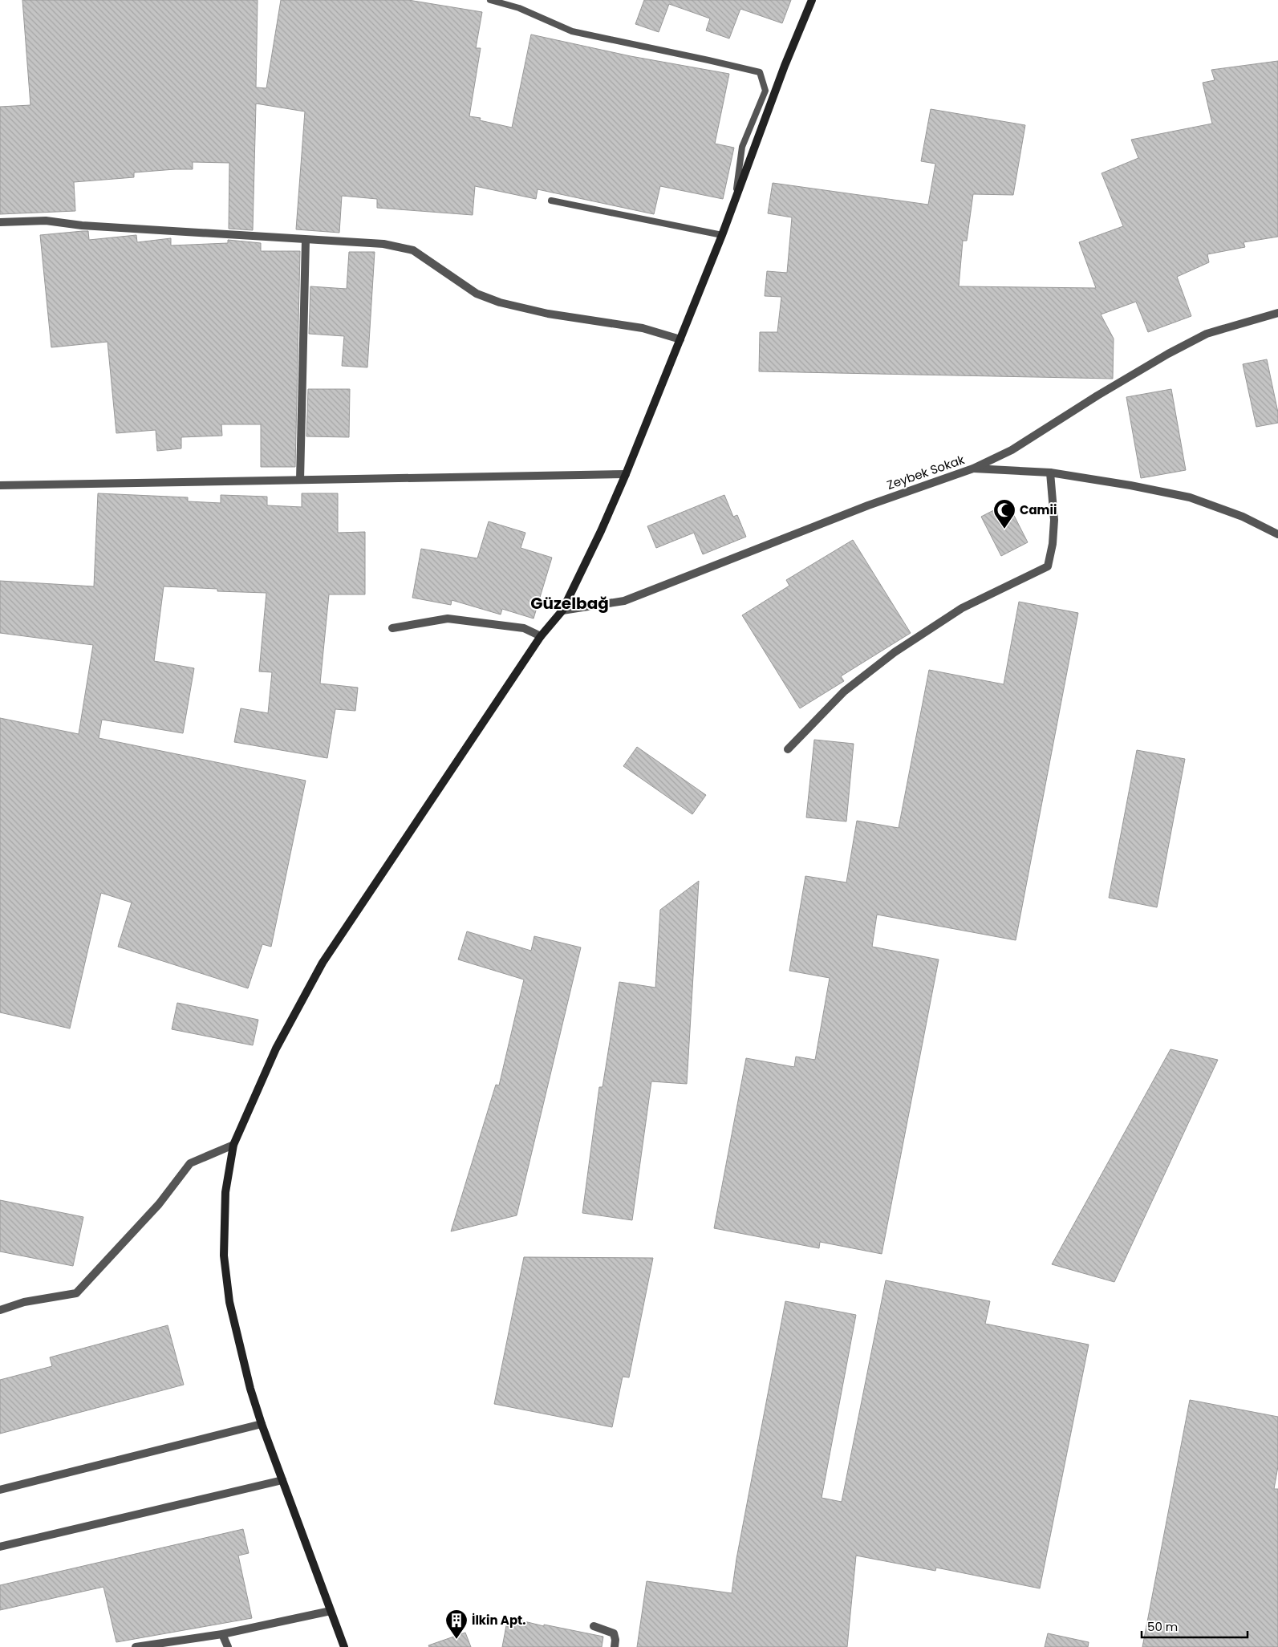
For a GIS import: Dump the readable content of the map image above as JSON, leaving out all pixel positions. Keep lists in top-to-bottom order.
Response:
{
  "streets": {
    "street": ["Zeybek Sokak"]
  },
  "districts": ["Güzelbağ"],
  "places": {
    "mosque": ["Camii"],
    "building": ["İlkin Apt."]
  },
  "scale_bar": "50 m"
}
